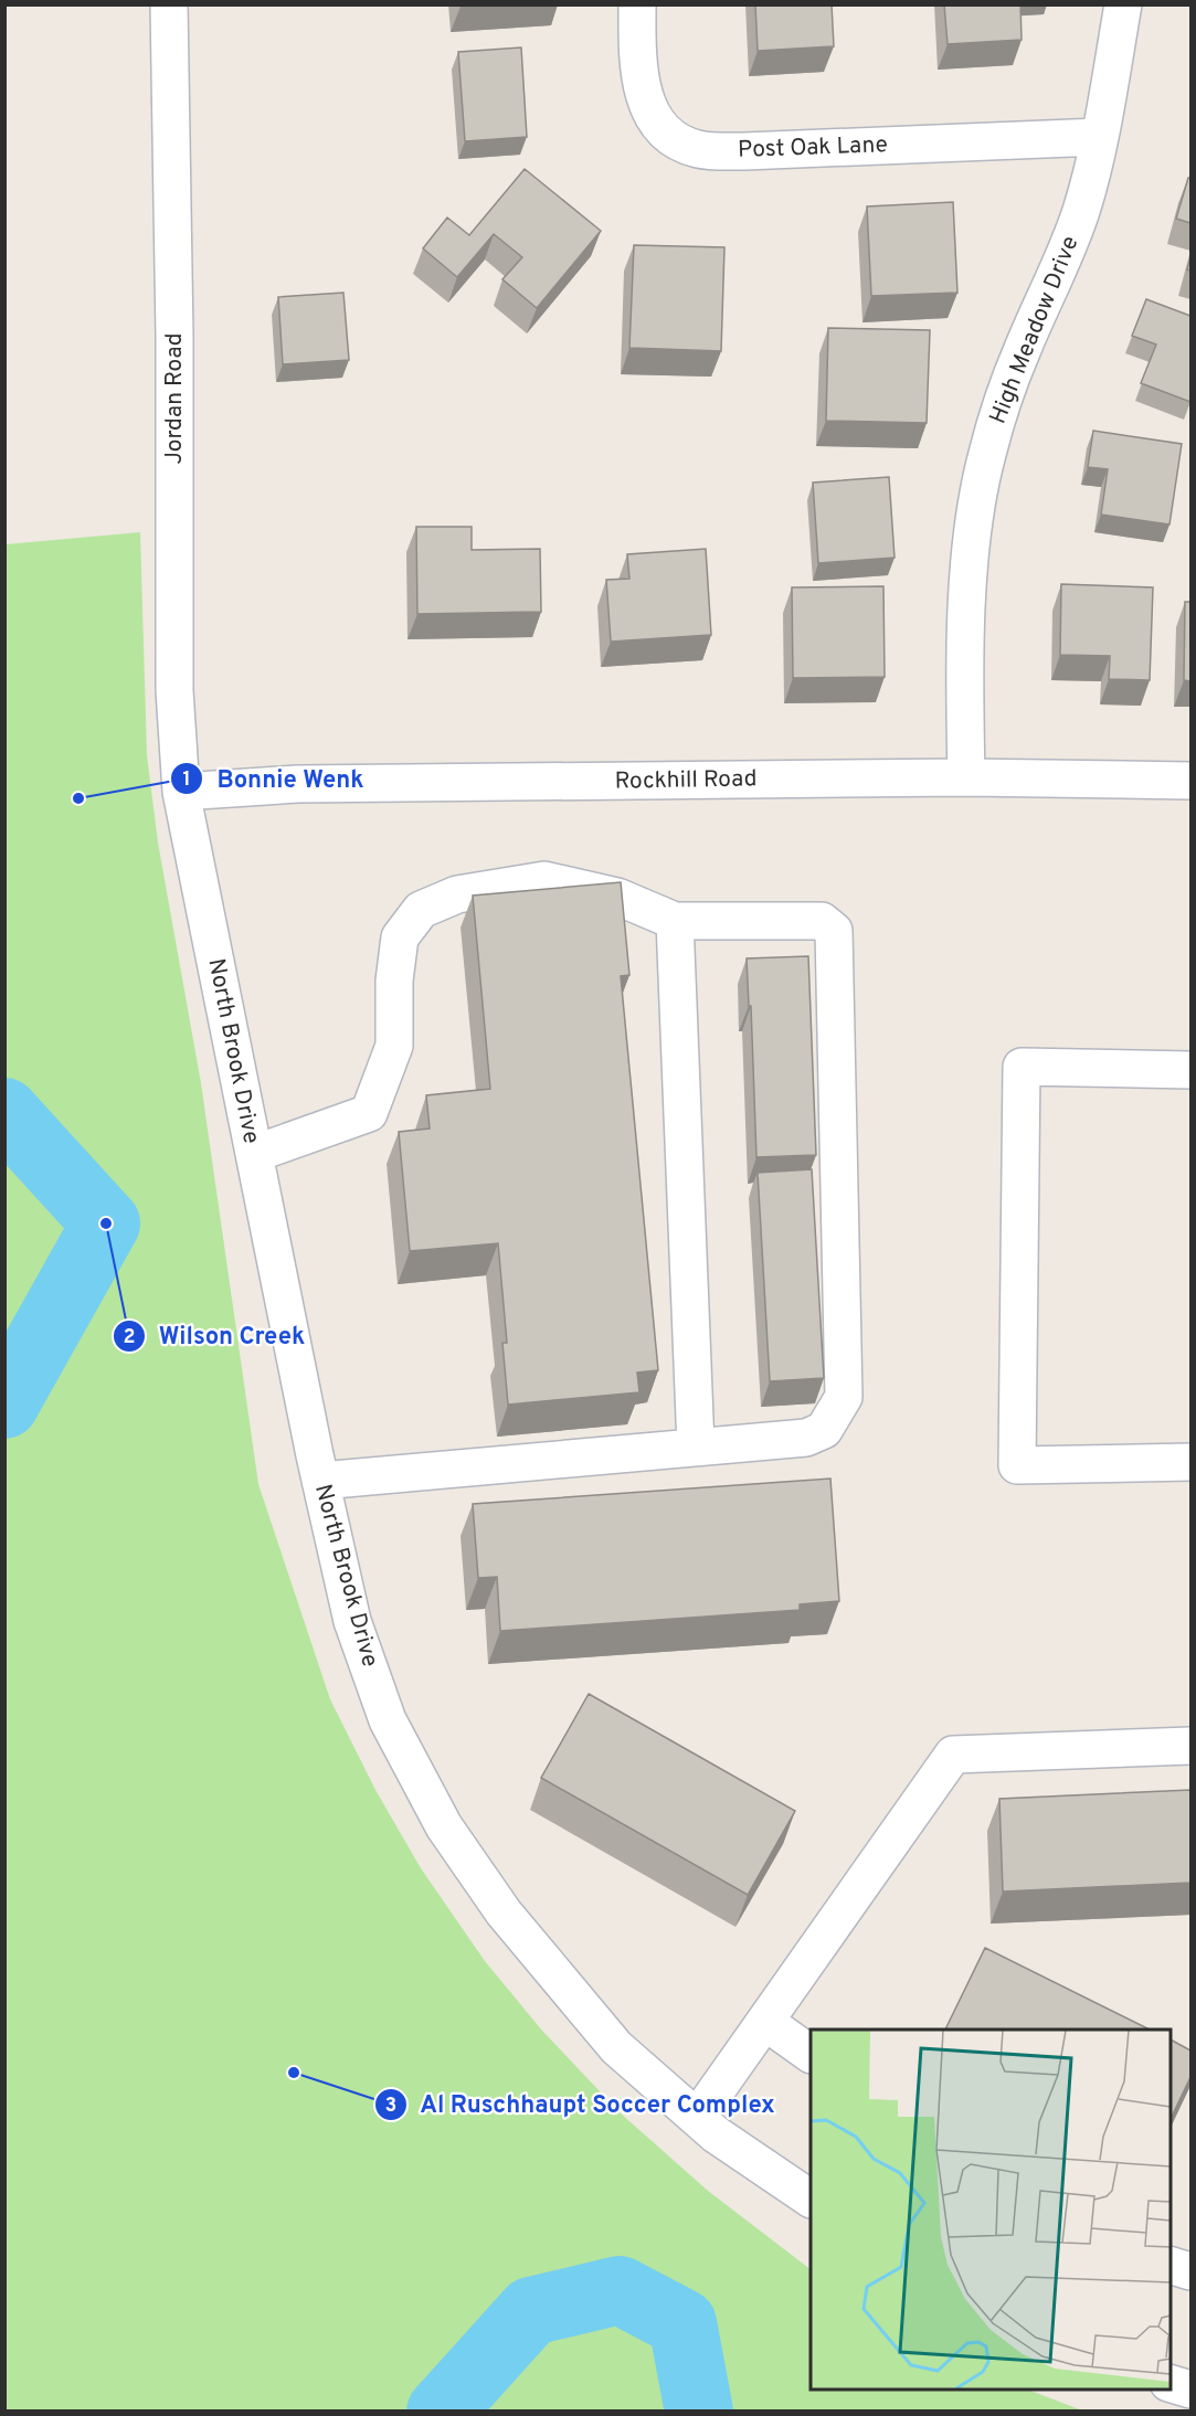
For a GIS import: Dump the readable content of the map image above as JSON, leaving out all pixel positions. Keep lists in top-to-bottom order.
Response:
{
  "streets": {
    "street": [
      "Post Oak Lane",
      "High Meadow Drive",
      "Jordan Road",
      "Rockhill Road",
      "North Brook Drive"
    ]
  },
  "crossings": [
    ["Post Oak Lane", "High Meadow Drive"],
    ["High Meadow Drive", "Rockhill Road"],
    ["Jordan Road", "Rockhill Road"],
    ["Jordan Road", "North Brook Drive"],
    ["Rockhill Road", "North Brook Drive"]
  ],
  "places": ["Bonnie Wenk", "Wilson Creek", "Al Ruschhaupt Soccer Complex"]
}
